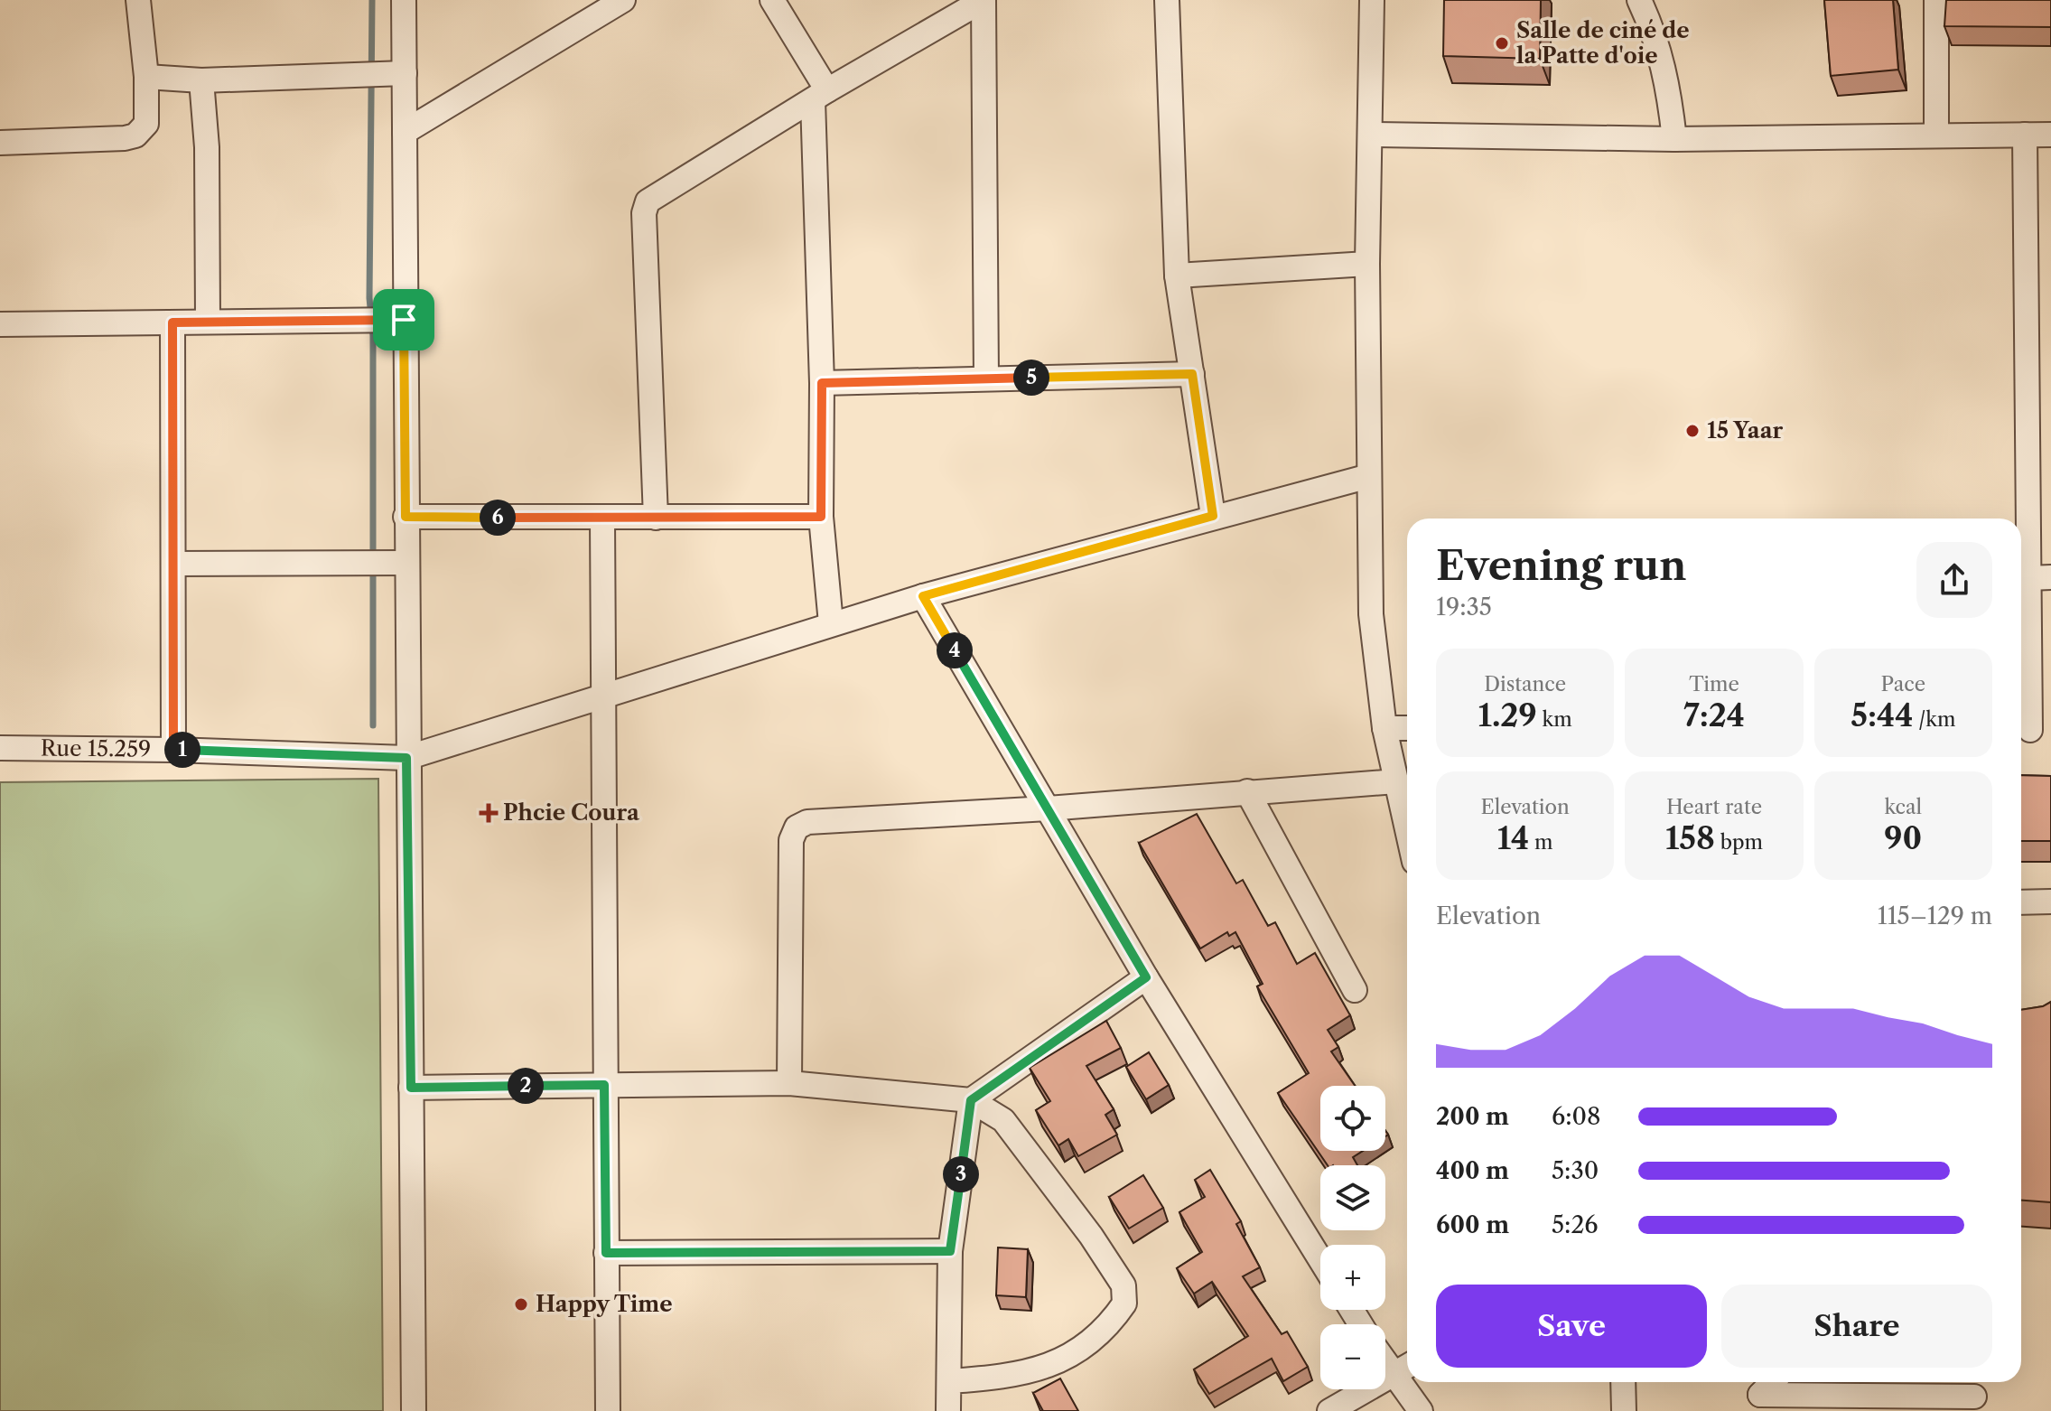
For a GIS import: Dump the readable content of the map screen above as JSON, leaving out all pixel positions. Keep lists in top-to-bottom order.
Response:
{
  "streets": {
    "street": ["Rue 15.259"]
  },
  "places": {
    "other": ["Salle de ciné de la Patte d'oie", "15 Yaar", "Happy Time"],
    "health": ["Phcie Coura"]
  },
  "page": {
    "pins": [
      "5",
      "6",
      "4",
      "1",
      "2",
      "3"
    ],
    "heading": ["Evening run", "19:35"],
    "stats": [
      ["Distance", "1.29 km"],
      ["Time", "7:24"],
      ["Pace", "5:44 /km"],
      ["Elevation", "14 m"],
      ["Heart rate", "158 bpm"],
      ["kcal", "90"]
    ],
    "chart": ["Elevation", "115–129 m"],
    "map_buttons": ["+", "−"],
    "list": [
      {
        "name": "200 m",
        "note": "6:08"
      },
      {
        "name": "400 m",
        "note": "5:30"
      },
      {
        "name": "600 m",
        "note": "5:26"
      }
    ],
    "buttons": ["Save", "Share"]
  }
}
